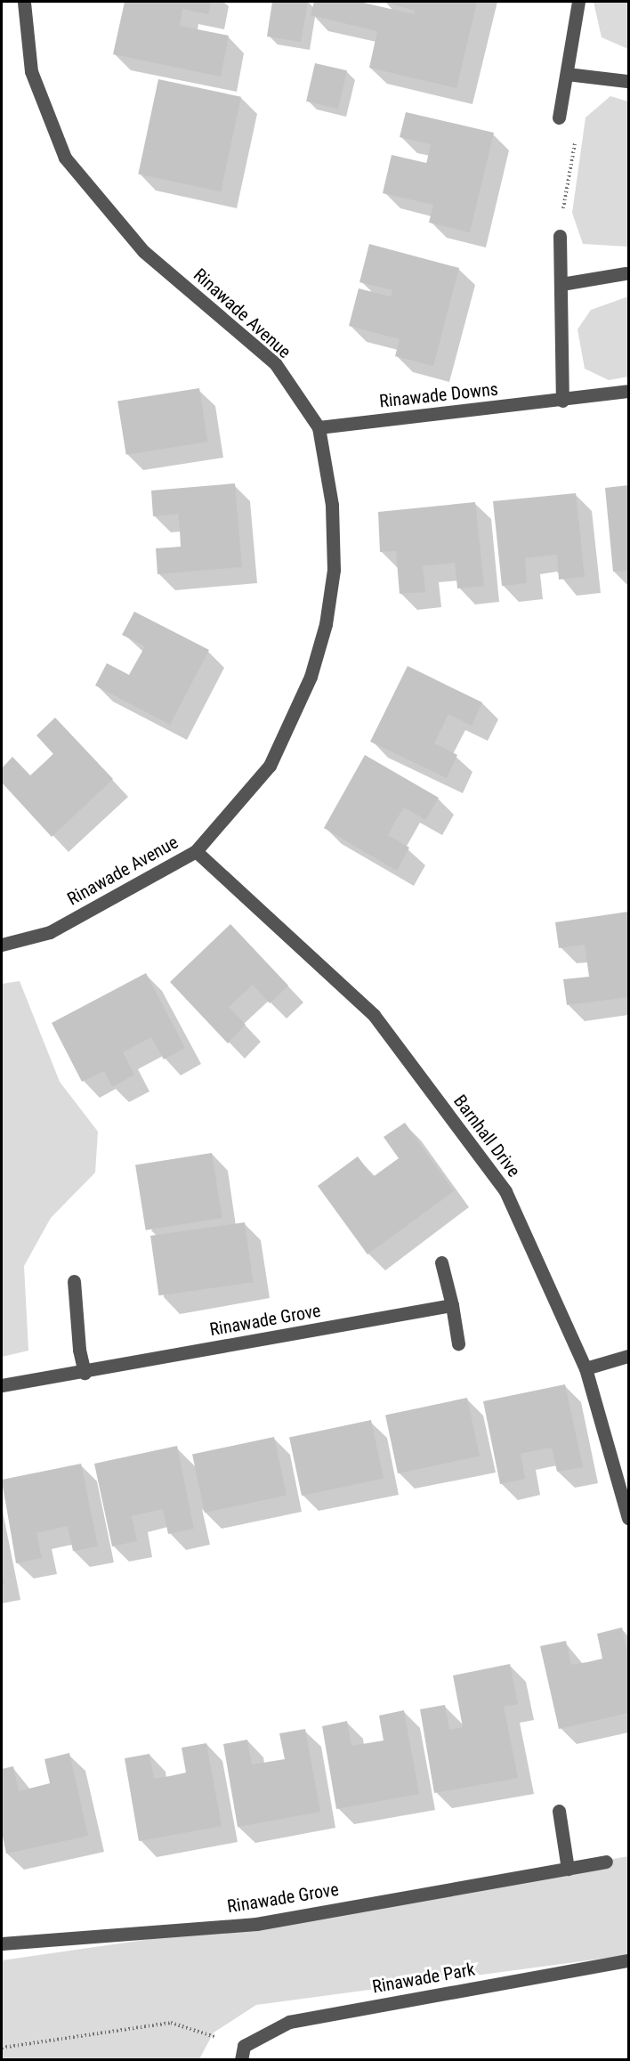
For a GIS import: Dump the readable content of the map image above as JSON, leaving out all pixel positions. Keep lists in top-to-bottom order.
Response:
{
  "streets": {
    "street": [
      "Rinawade Avenue",
      "Rinawade Downs",
      "Barnhall Drive",
      "Rinawade Grove",
      "Rinawade Park"
    ]
  },
  "crossings": [
    ["Rinawade Avenue", "Rinawade Downs"],
    ["Rinawade Avenue", "Barnhall Drive"]
  ]
}
